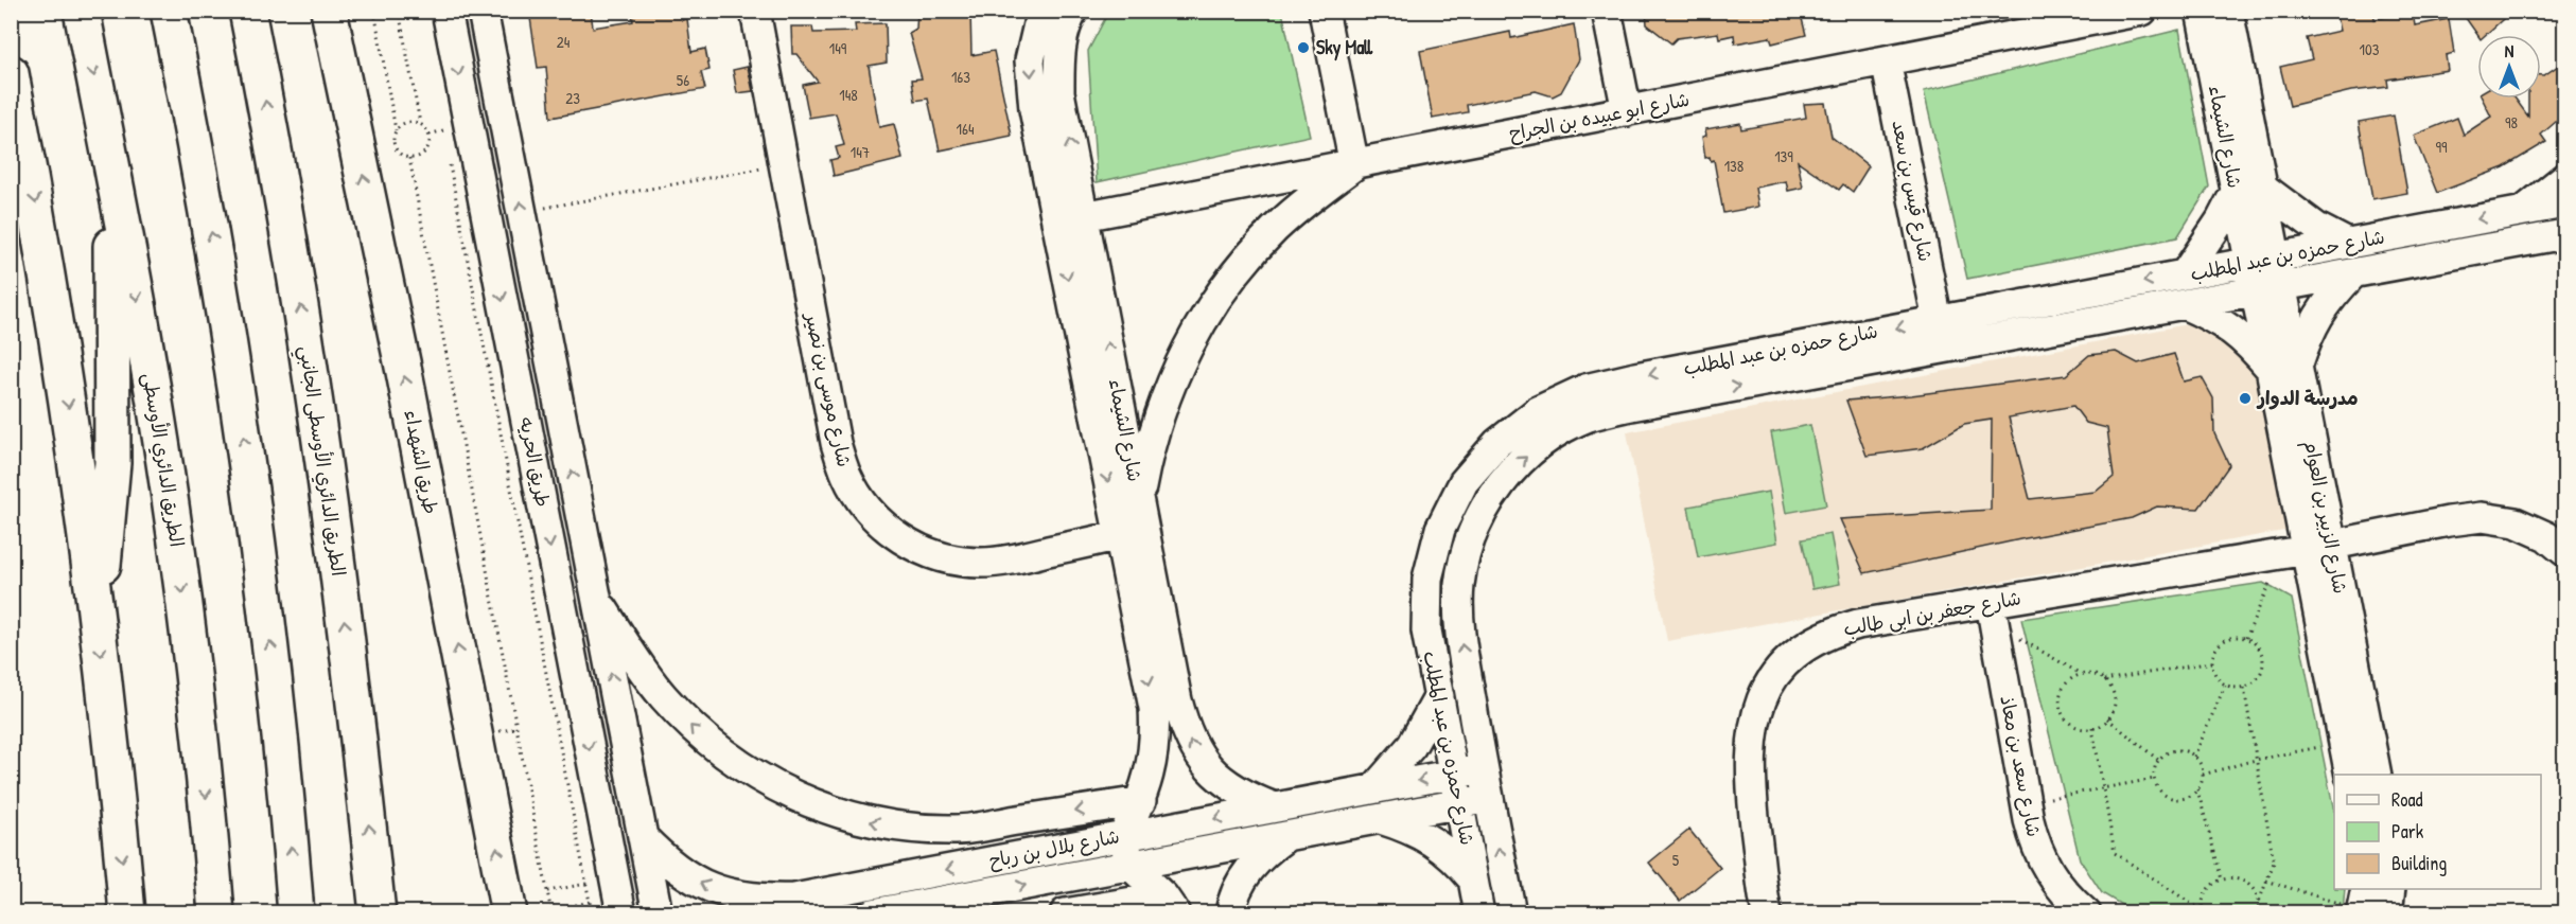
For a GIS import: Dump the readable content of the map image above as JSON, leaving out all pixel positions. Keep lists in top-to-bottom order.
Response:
{
  "streets": {
    "main road": ["الطريق الدائري الأوسطى", "الطريق الدائري الأوسطى الجانبي", "طريق الشهداء"],
    "street": [
      "شارع ابو عبيده بن الجراح",
      "شارع الشيماء",
      "شارع قيس بن سعد",
      "شارع حمزه بن عبد المطلب",
      "شارع موسى بن نصير",
      "طريق الحريه",
      "شارع الزبير بن العوام",
      "شارع جعفر بن ابى طالب",
      "شارع سعد بن معاذ",
      "شارع بلال بن رباح"
    ]
  },
  "crossings": [
    ["شارع ابو عبيده بن الجراح", "شارع الشيماء"],
    ["شارع ابو عبيده بن الجراح", "شارع قيس بن سعد"],
    ["شارع الشيماء", "شارع حمزه بن عبد المطلب"],
    ["شارع الشيماء", "شارع موسى بن نصير"],
    ["شارع الشيماء", "شارع الزبير بن العوام"],
    ["شارع الشيماء", "شارع بلال بن رباح"],
    ["شارع قيس بن سعد", "شارع حمزه بن عبد المطلب"],
    ["شارع حمزه بن عبد المطلب", "شارع الزبير بن العوام"],
    ["شارع حمزه بن عبد المطلب", "شارع بلال بن رباح"],
    ["طريق الحريه", "شارع بلال بن رباح"],
    ["شارع الزبير بن العوام", "شارع جعفر بن ابى طالب"],
    ["شارع جعفر بن ابى طالب", "شارع سعد بن معاذ"]
  ],
  "places": ["Sky Mall", "مدرسة الدوار"],
  "house_numbers": [
    "24",
    "149",
    "103",
    "163",
    "56",
    "148",
    "23",
    "98",
    "164",
    "99",
    "147",
    "139",
    "138",
    "5"
  ],
  "legend": ["Road", "Park", "Building"],
  "north": "top"
}
